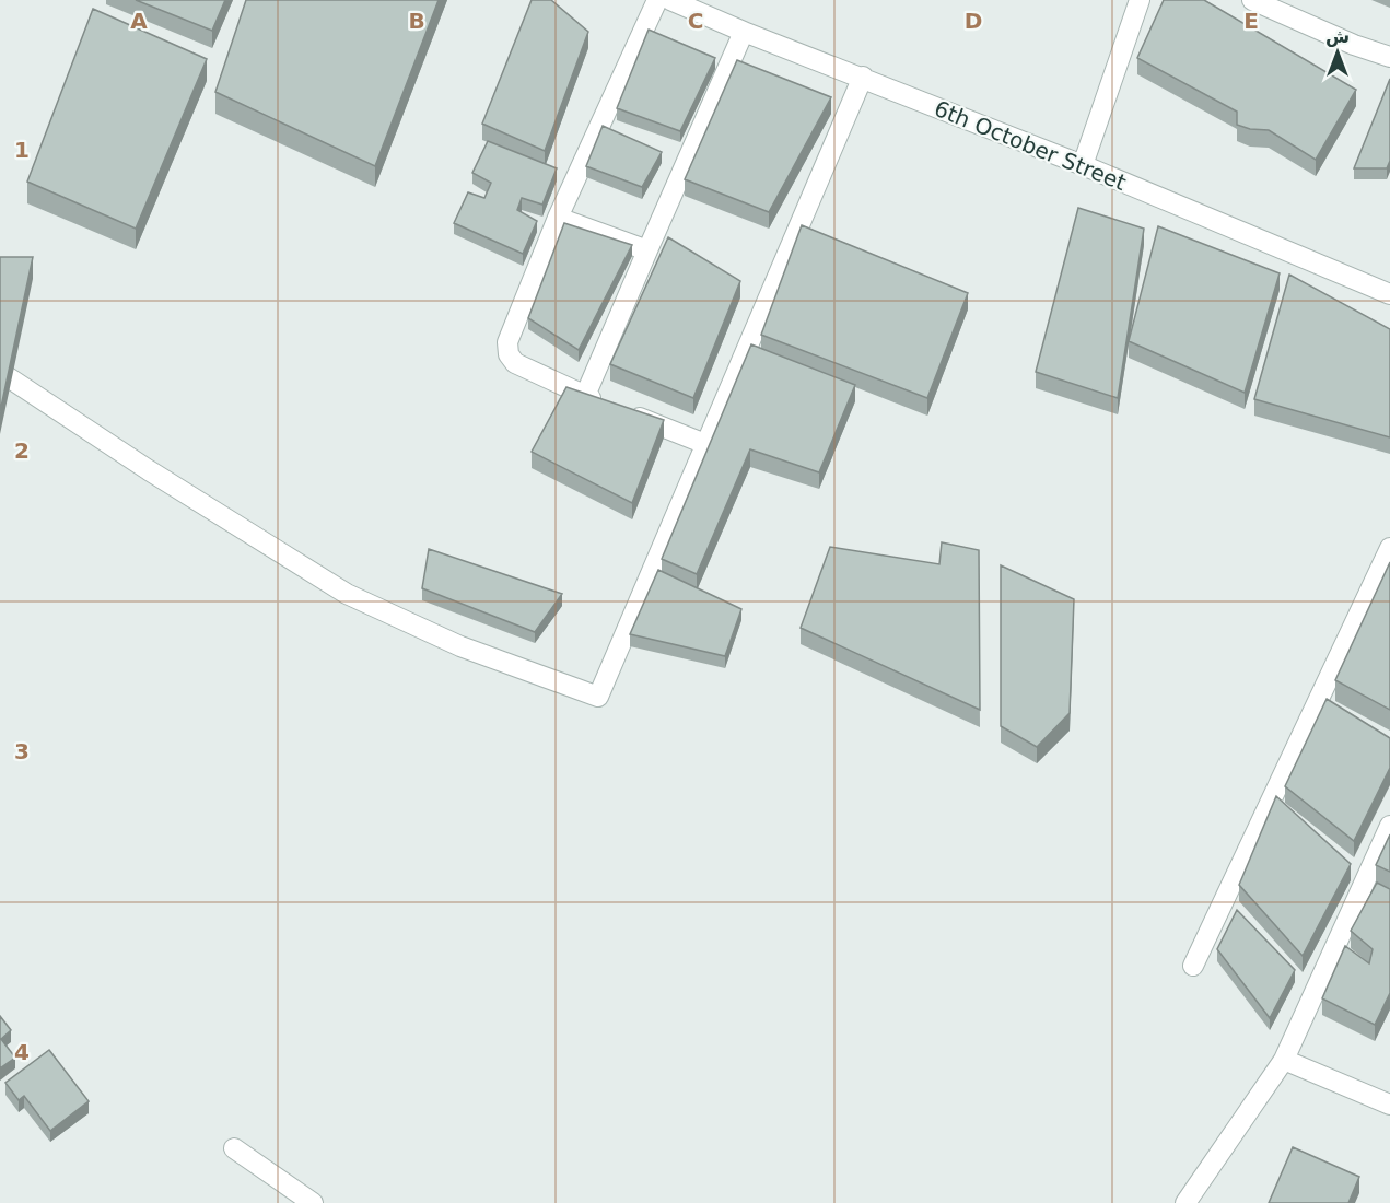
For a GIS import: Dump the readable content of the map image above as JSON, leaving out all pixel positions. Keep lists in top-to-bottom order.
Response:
{
  "streets": {
    "street": ["6th October Street"]
  },
  "north": "top",
  "grid": {
    "columns": [
      "A",
      "B",
      "C",
      "D",
      "E"
    ],
    "rows": [
      "1",
      "2",
      "3",
      "4"
    ]
  }
}
